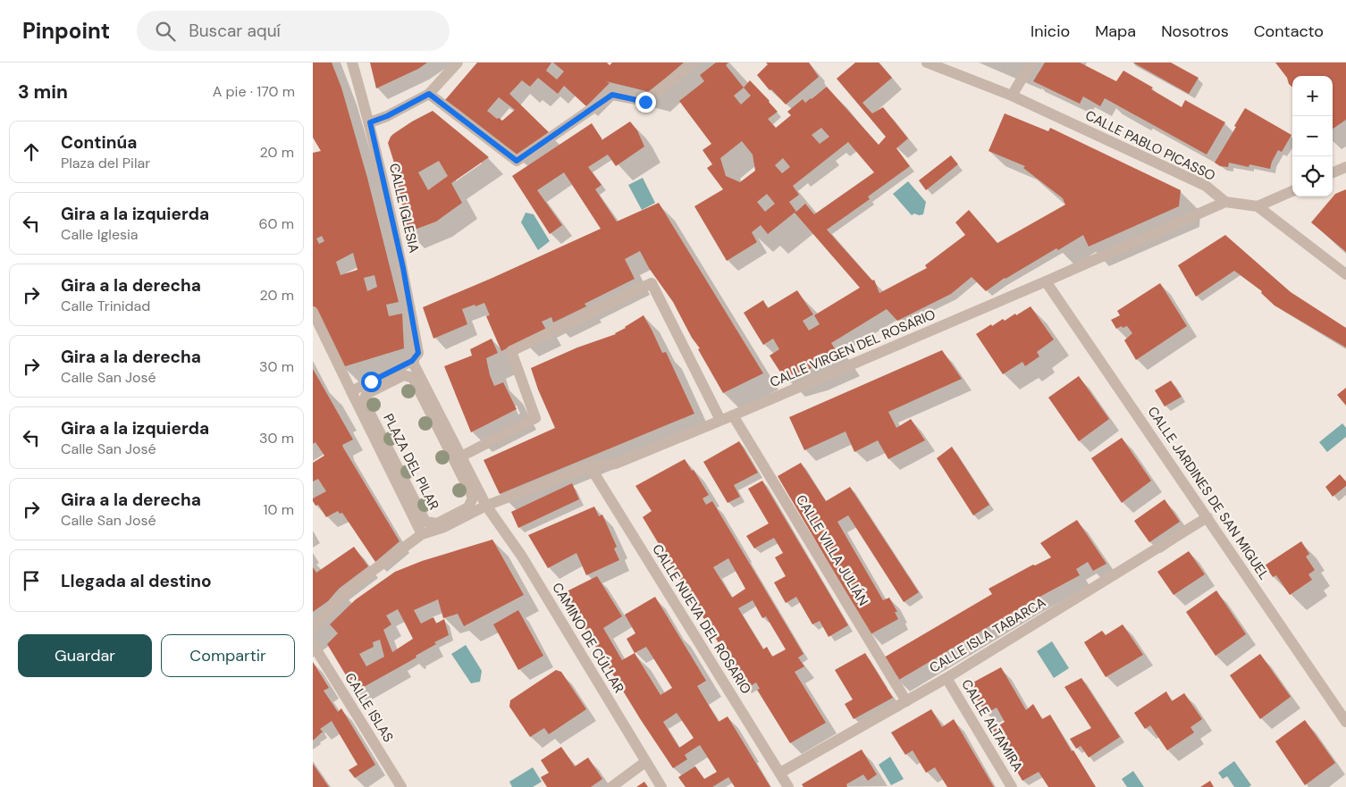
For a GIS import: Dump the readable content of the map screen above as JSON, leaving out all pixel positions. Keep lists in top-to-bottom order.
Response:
{
  "streets": {
    "street": [
      "CALLE PABLO PICASSO",
      "CALLE IGLESIA",
      "CALLE VIRGEN DEL ROSARIO",
      "PLAZA DEL PILAR",
      "CALLE JARDINES DE SAN MIGUEL",
      "CALLE VILLA JULIÁN",
      "CALLE NUEVA DEL ROSARIO",
      "CALLE ISLA TABARCA",
      "CAMINO DE CÚLLAR",
      "CALLE ISLAS",
      "CALLE ALTAMIRA"
    ]
  },
  "crossings": [
    ["CALLE PABLO PICASSO", "CALLE VIRGEN DEL ROSARIO"],
    ["CALLE IGLESIA", "CAMINO DE CÚLLAR"],
    ["CALLE VIRGEN DEL ROSARIO", "CALLE JARDINES DE SAN MIGUEL"],
    ["CALLE VIRGEN DEL ROSARIO", "CALLE VILLA JULIÁN"],
    ["CALLE VIRGEN DEL ROSARIO", "CALLE NUEVA DEL ROSARIO"],
    ["CALLE VIRGEN DEL ROSARIO", "CAMINO DE CÚLLAR"],
    ["CALLE JARDINES DE SAN MIGUEL", "CALLE ISLA TABARCA"],
    ["CALLE VILLA JULIÁN", "CALLE ISLA TABARCA"],
    ["CALLE NUEVA DEL ROSARIO", "CALLE ISLA TABARCA"],
    ["CALLE ISLA TABARCA", "CALLE ALTAMIRA"]
  ],
  "page": {
    "header": "Pinpoint",
    "search": "Buscar aquí",
    "nav": [
      "Inicio",
      "Mapa",
      "Nosotros",
      "Contacto"
    ],
    "heading": ["3 min", "A pie · 170 m"],
    "map_buttons": ["+", "−"],
    "list": [
      ["Continúa", "Plaza del Pilar", "20 m"],
      ["Gira a la izquierda", "Calle Iglesia", "60 m"],
      ["Gira a la derecha", "Calle Trinidad", "20 m"],
      ["Gira a la derecha", "Calle San José", "30 m"],
      ["Gira a la izquierda", "Calle San José", "30 m"],
      ["Gira a la derecha", "Calle San José", "10 m"],
      "Llegada al destino"
    ],
    "buttons": ["Guardar", "Compartir"]
  }
}
